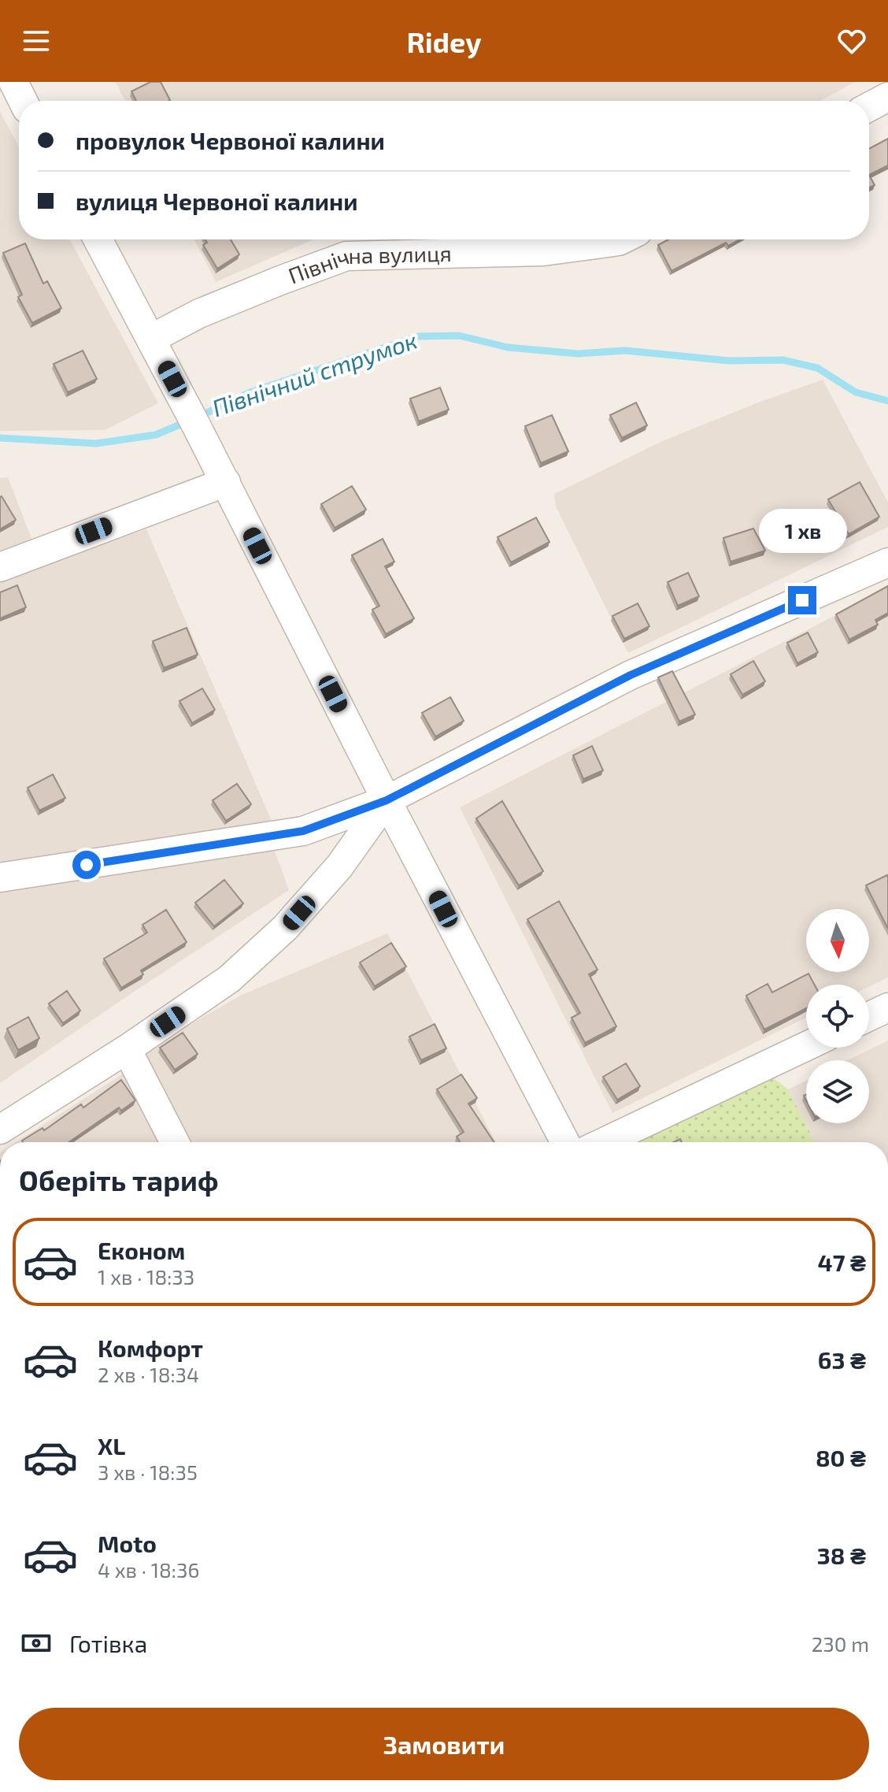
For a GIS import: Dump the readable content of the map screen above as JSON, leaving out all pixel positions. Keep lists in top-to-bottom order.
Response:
{
  "streets": {
    "street": ["Північна вулиця"]
  },
  "water": ["Північний струмок"],
  "north": "bottom",
  "page": {
    "header": "Ridey",
    "banner": ["провулок Червоної калини", "вулиця Червоної калини"],
    "bubble": "1 хв",
    "heading": "Оберіть тариф",
    "list": [
      {
        "name": "Економ",
        "note": "1 хв · 18:33",
        "value": "47 ₴"
      },
      {
        "name": "Комфорт",
        "note": "2 хв · 18:34",
        "value": "63 ₴"
      },
      {
        "name": "XL",
        "note": "3 хв · 18:35",
        "value": "80 ₴"
      },
      {
        "name": "Moto",
        "note": "4 хв · 18:36",
        "value": "38 ₴"
      }
    ],
    "pay": ["Готівка", "230 m"],
    "buttons": "Замовити"
  }
}
